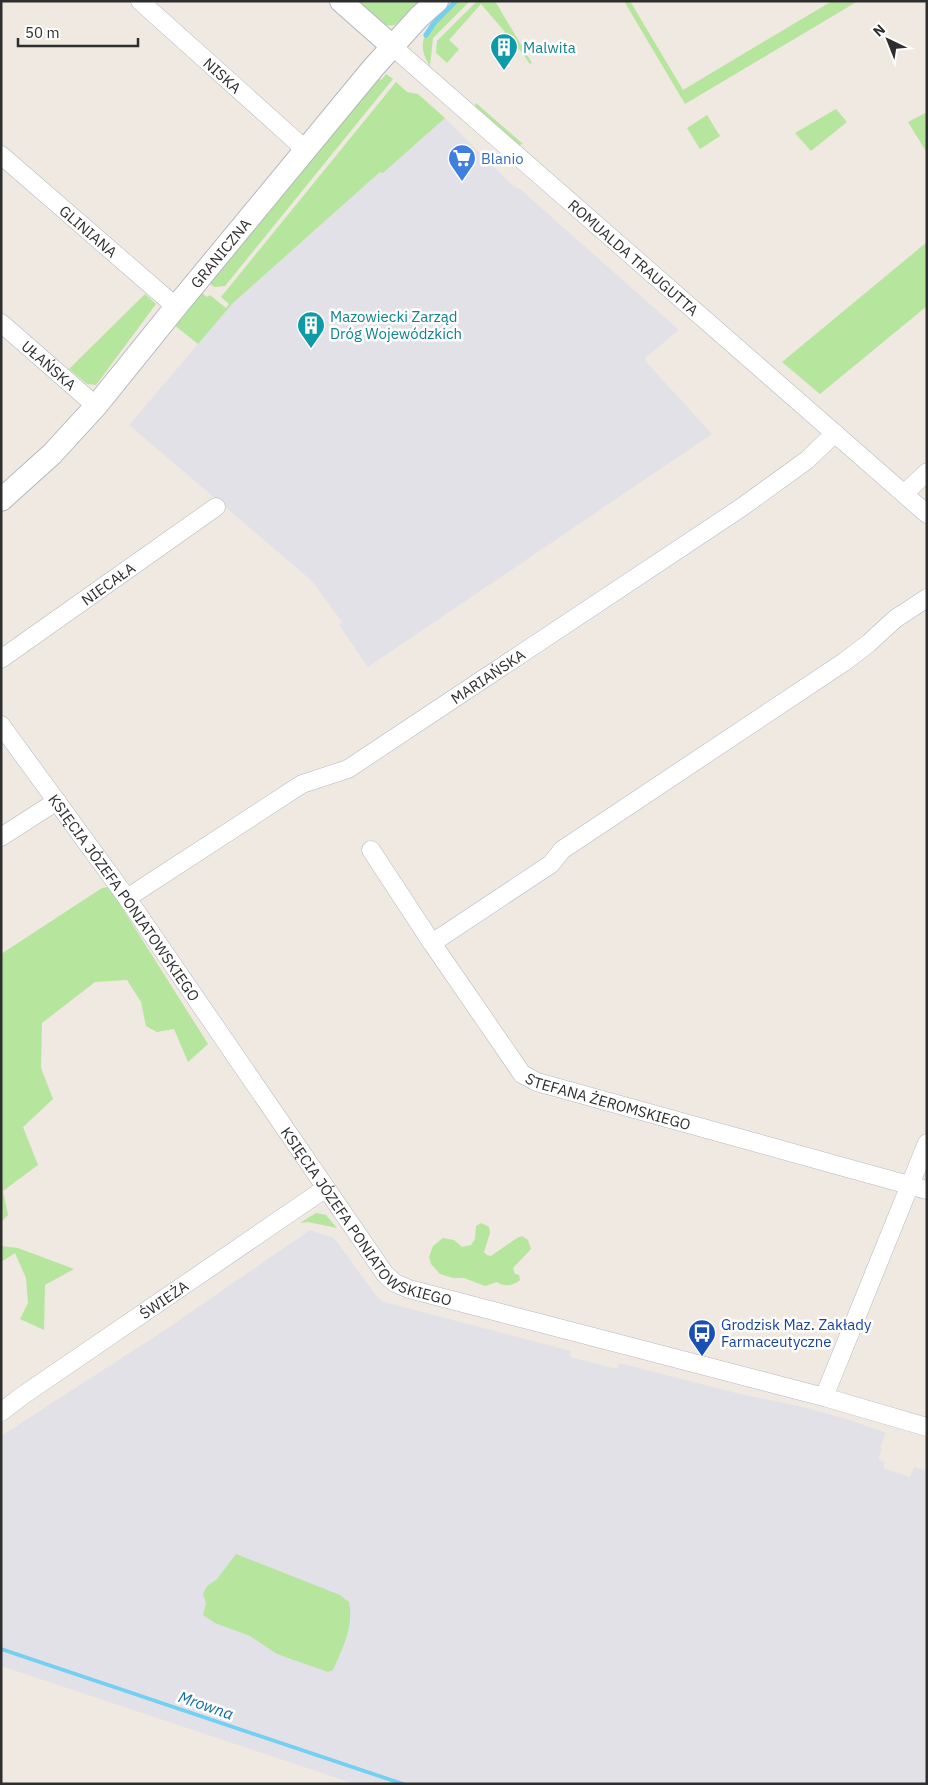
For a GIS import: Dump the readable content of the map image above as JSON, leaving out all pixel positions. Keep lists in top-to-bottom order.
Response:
{
  "streets": {
    "street": [
      "NISKA",
      "GLINIANA",
      "GRANICZNA",
      "ROMUALDA TRAUGUTTA",
      "UŁAŃSKA",
      "NIECAŁA",
      "MARIAŃSKA",
      "KSIĘCIA JÓZEFA PONIATOWSKIEGO",
      "STEFANA ŻEROMSKIEGO",
      "ŚWIEŻA"
    ]
  },
  "crossings": [
    ["NISKA", "GRANICZNA"],
    ["GLINIANA", "GRANICZNA"],
    ["GRANICZNA", "ROMUALDA TRAUGUTTA"],
    ["GRANICZNA", "UŁAŃSKA"],
    ["ROMUALDA TRAUGUTTA", "MARIAŃSKA"],
    ["MARIAŃSKA", "KSIĘCIA JÓZEFA PONIATOWSKIEGO"],
    ["KSIĘCIA JÓZEFA PONIATOWSKIEGO", "ŚWIEŻA"]
  ],
  "water": ["Mrowna"],
  "places": {
    "building": ["Malwita", "Mazowiecki Zarząd Dróg Wojewódzkich"],
    "supermarket": ["Blanio"],
    "bus stop": ["Grodzisk Maz. Zakłady Farmaceutyczne"]
  },
  "scale_bar": "50 m",
  "north": "top left"
}
